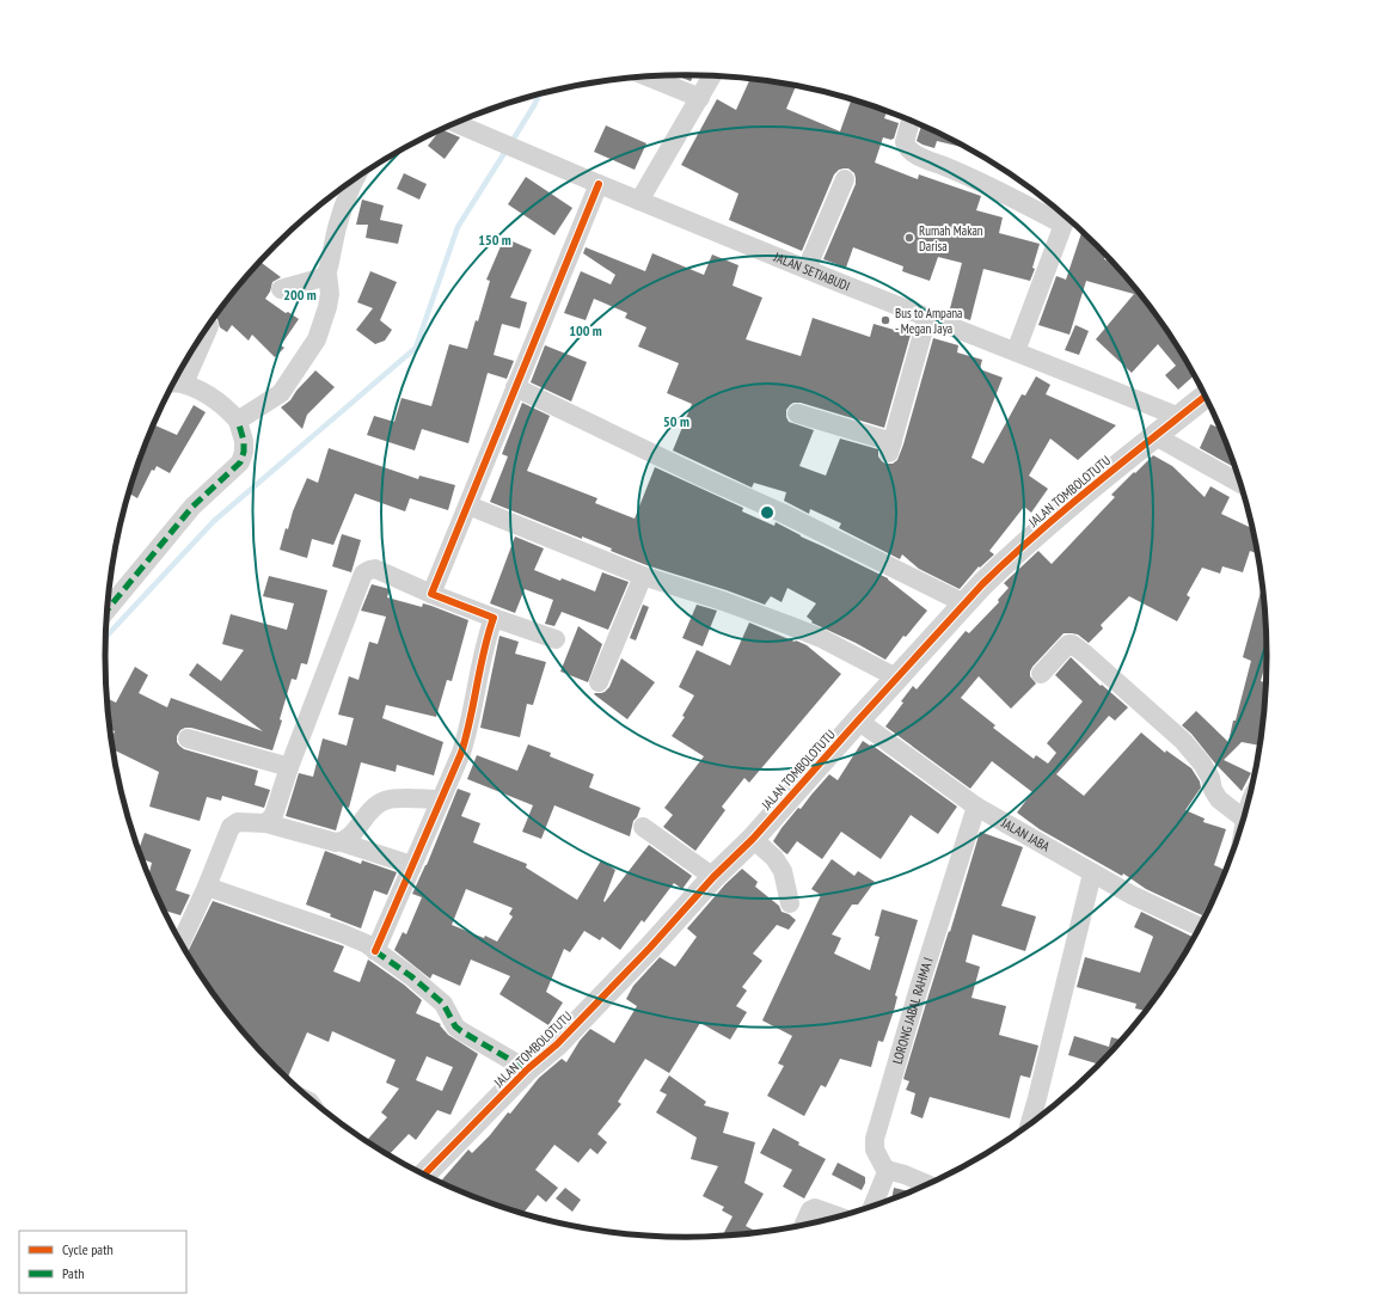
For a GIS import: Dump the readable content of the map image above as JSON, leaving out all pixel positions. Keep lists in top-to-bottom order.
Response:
{
  "streets": {
    "street": [
      "JALAN SETIABUDI",
      "JALAN TOMBOLOTUTU",
      "JALAN JABA",
      "LORONG JABAL RAHMA I"
    ]
  },
  "crossings": [
    ["JALAN SETIABUDI", "JALAN TOMBOLOTUTU"],
    ["JALAN TOMBOLOTUTU", "JALAN JABA"],
    ["JALAN JABA", "LORONG JABAL RAHMA I"]
  ],
  "places": ["Rumah Makan Darisa", "Bus to Ampana - Megan Jaya"],
  "legend": ["Cycle path", "Path"],
  "rings": [
    "150 m",
    "200 m",
    "100 m",
    "50 m"
  ]
}
